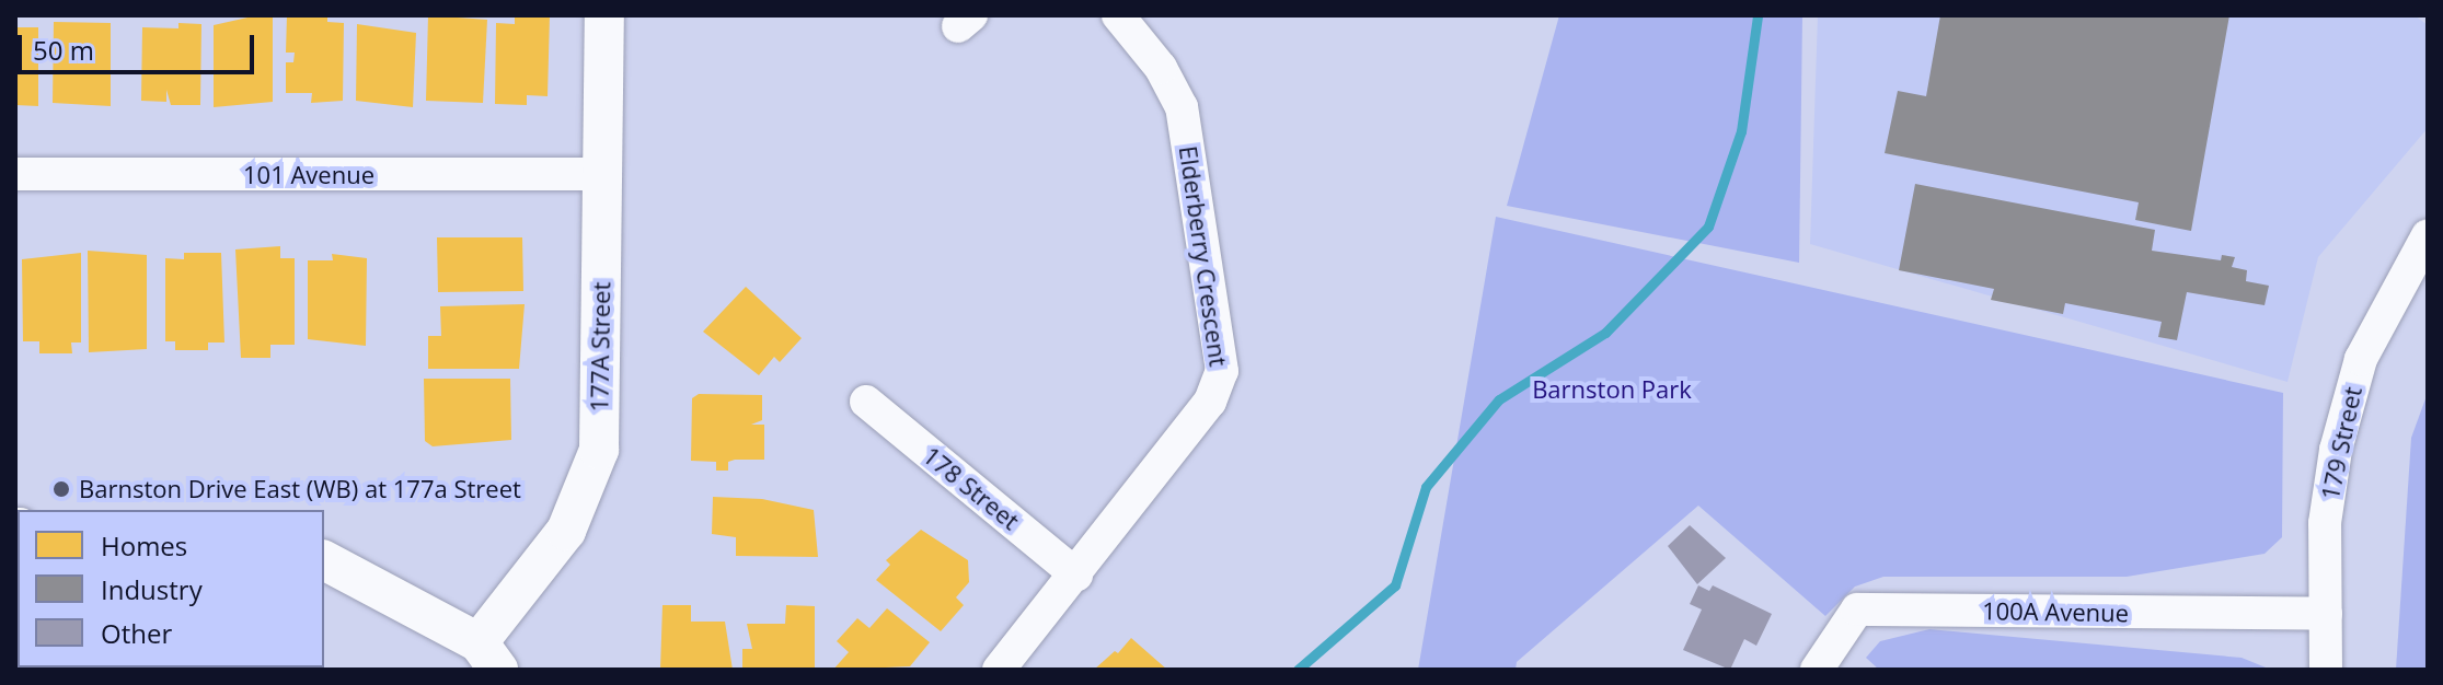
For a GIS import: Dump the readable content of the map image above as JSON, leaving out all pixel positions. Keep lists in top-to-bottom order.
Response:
{
  "streets": {
    "street": [
      "101 Avenue",
      "Elderberry Crescent",
      "177A Street",
      "179 Street",
      "178 Street",
      "100A Avenue"
    ]
  },
  "crossings": [
    ["101 Avenue", "177A Street"],
    ["Elderberry Crescent", "178 Street"],
    ["179 Street", "100A Avenue"]
  ],
  "parks": ["Barnston Park"],
  "places": ["Barnston Drive East (WB) at 177a Street"],
  "legend": ["Homes", "Industry", "Other"],
  "scale_bar": "50 m"
}
